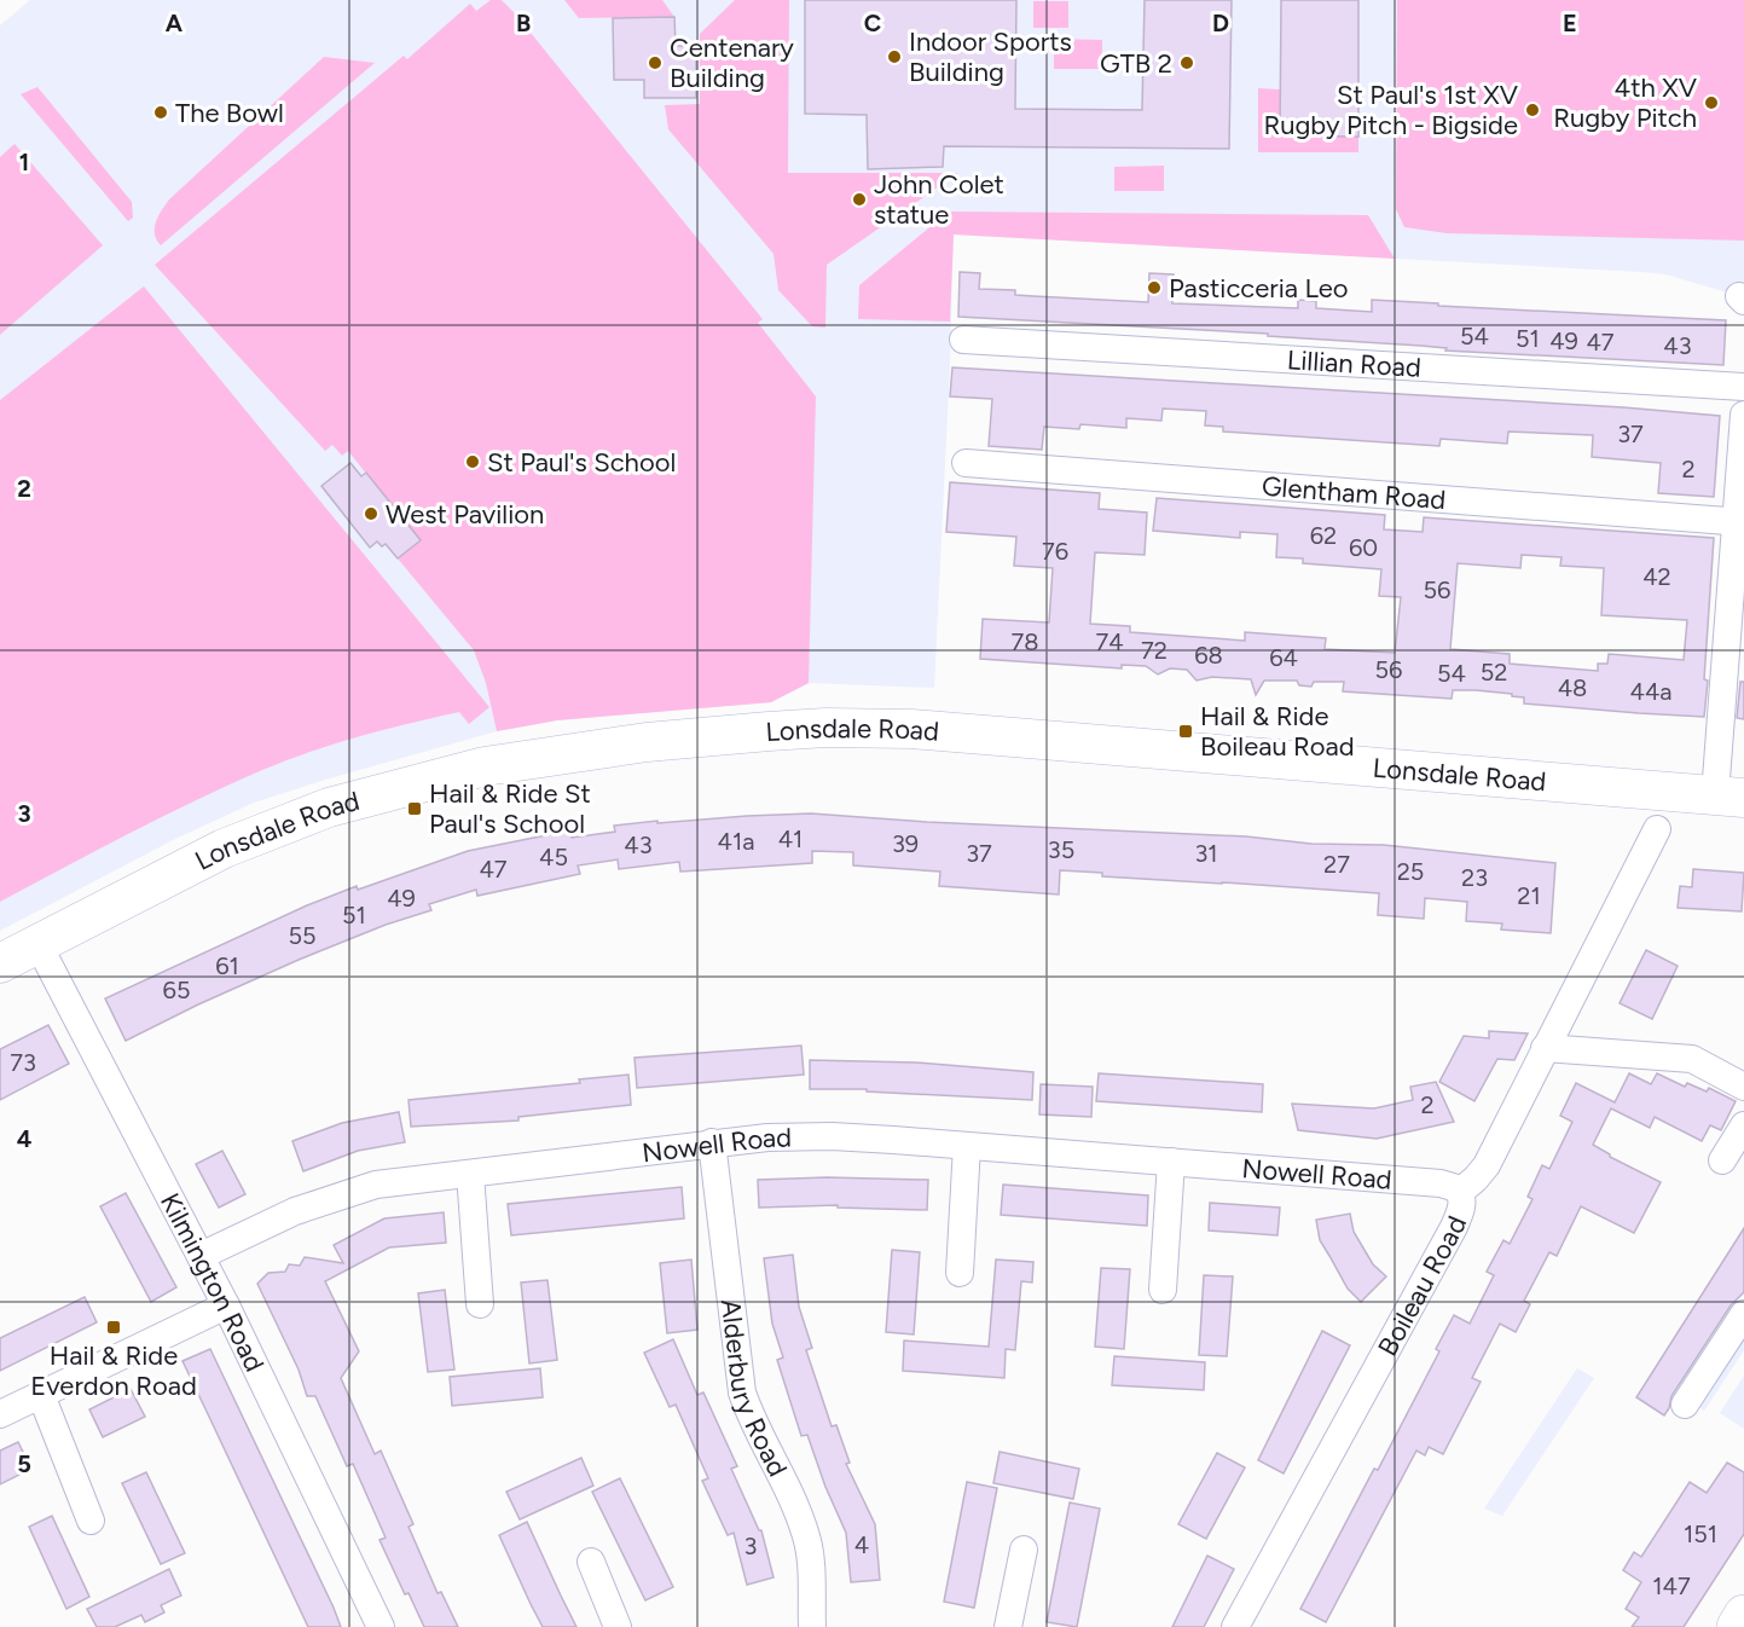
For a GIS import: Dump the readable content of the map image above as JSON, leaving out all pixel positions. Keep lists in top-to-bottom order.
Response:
{
  "streets": {
    "main road": ["Lonsdale Road"],
    "street": [
      "Lillian Road",
      "Glentham Road",
      "Nowell Road",
      "Kilmington Road",
      "Boileau Road",
      "Alderbury Road"
    ]
  },
  "crossings": [
    ["Lonsdale Road", "Kilmington Road"],
    ["Nowell Road", "Kilmington Road"],
    ["Nowell Road", "Boileau Road"],
    ["Nowell Road", "Alderbury Road"]
  ],
  "places": {
    "other": [
      "Indoor Sports Building",
      "Centenary Building",
      "GTB 2",
      "4th XV Rugby Pitch",
      "St Paul's 1st XV Rugby Pitch - Bigside",
      "The Bowl",
      "John Colet statue",
      "Pasticceria Leo",
      "St Paul's School",
      "West Pavilion"
    ],
    "transit": ["Hail & Ride Boileau Road", "Hail & Ride St Paul's School", "Hail & Ride Everdon Road"]
  },
  "house_numbers": [
    "54",
    "51",
    "49",
    "47",
    "43",
    "37",
    "2",
    "62",
    "60",
    "76",
    "42",
    "56",
    "78",
    "74",
    "72",
    "68",
    "64",
    "56",
    "52",
    "54",
    "48",
    "44a",
    "41",
    "41a",
    "39",
    "43",
    "35",
    "37",
    "31",
    "45",
    "27",
    "47",
    "25",
    "23",
    "21",
    "49",
    "51",
    "55",
    "61",
    "65",
    "73",
    "2",
    "151",
    "4",
    "3",
    "147"
  ],
  "grid": {
    "columns": [
      "A",
      "B",
      "C",
      "D",
      "E"
    ],
    "rows": [
      "1",
      "2",
      "3",
      "4",
      "5"
    ]
  }
}
